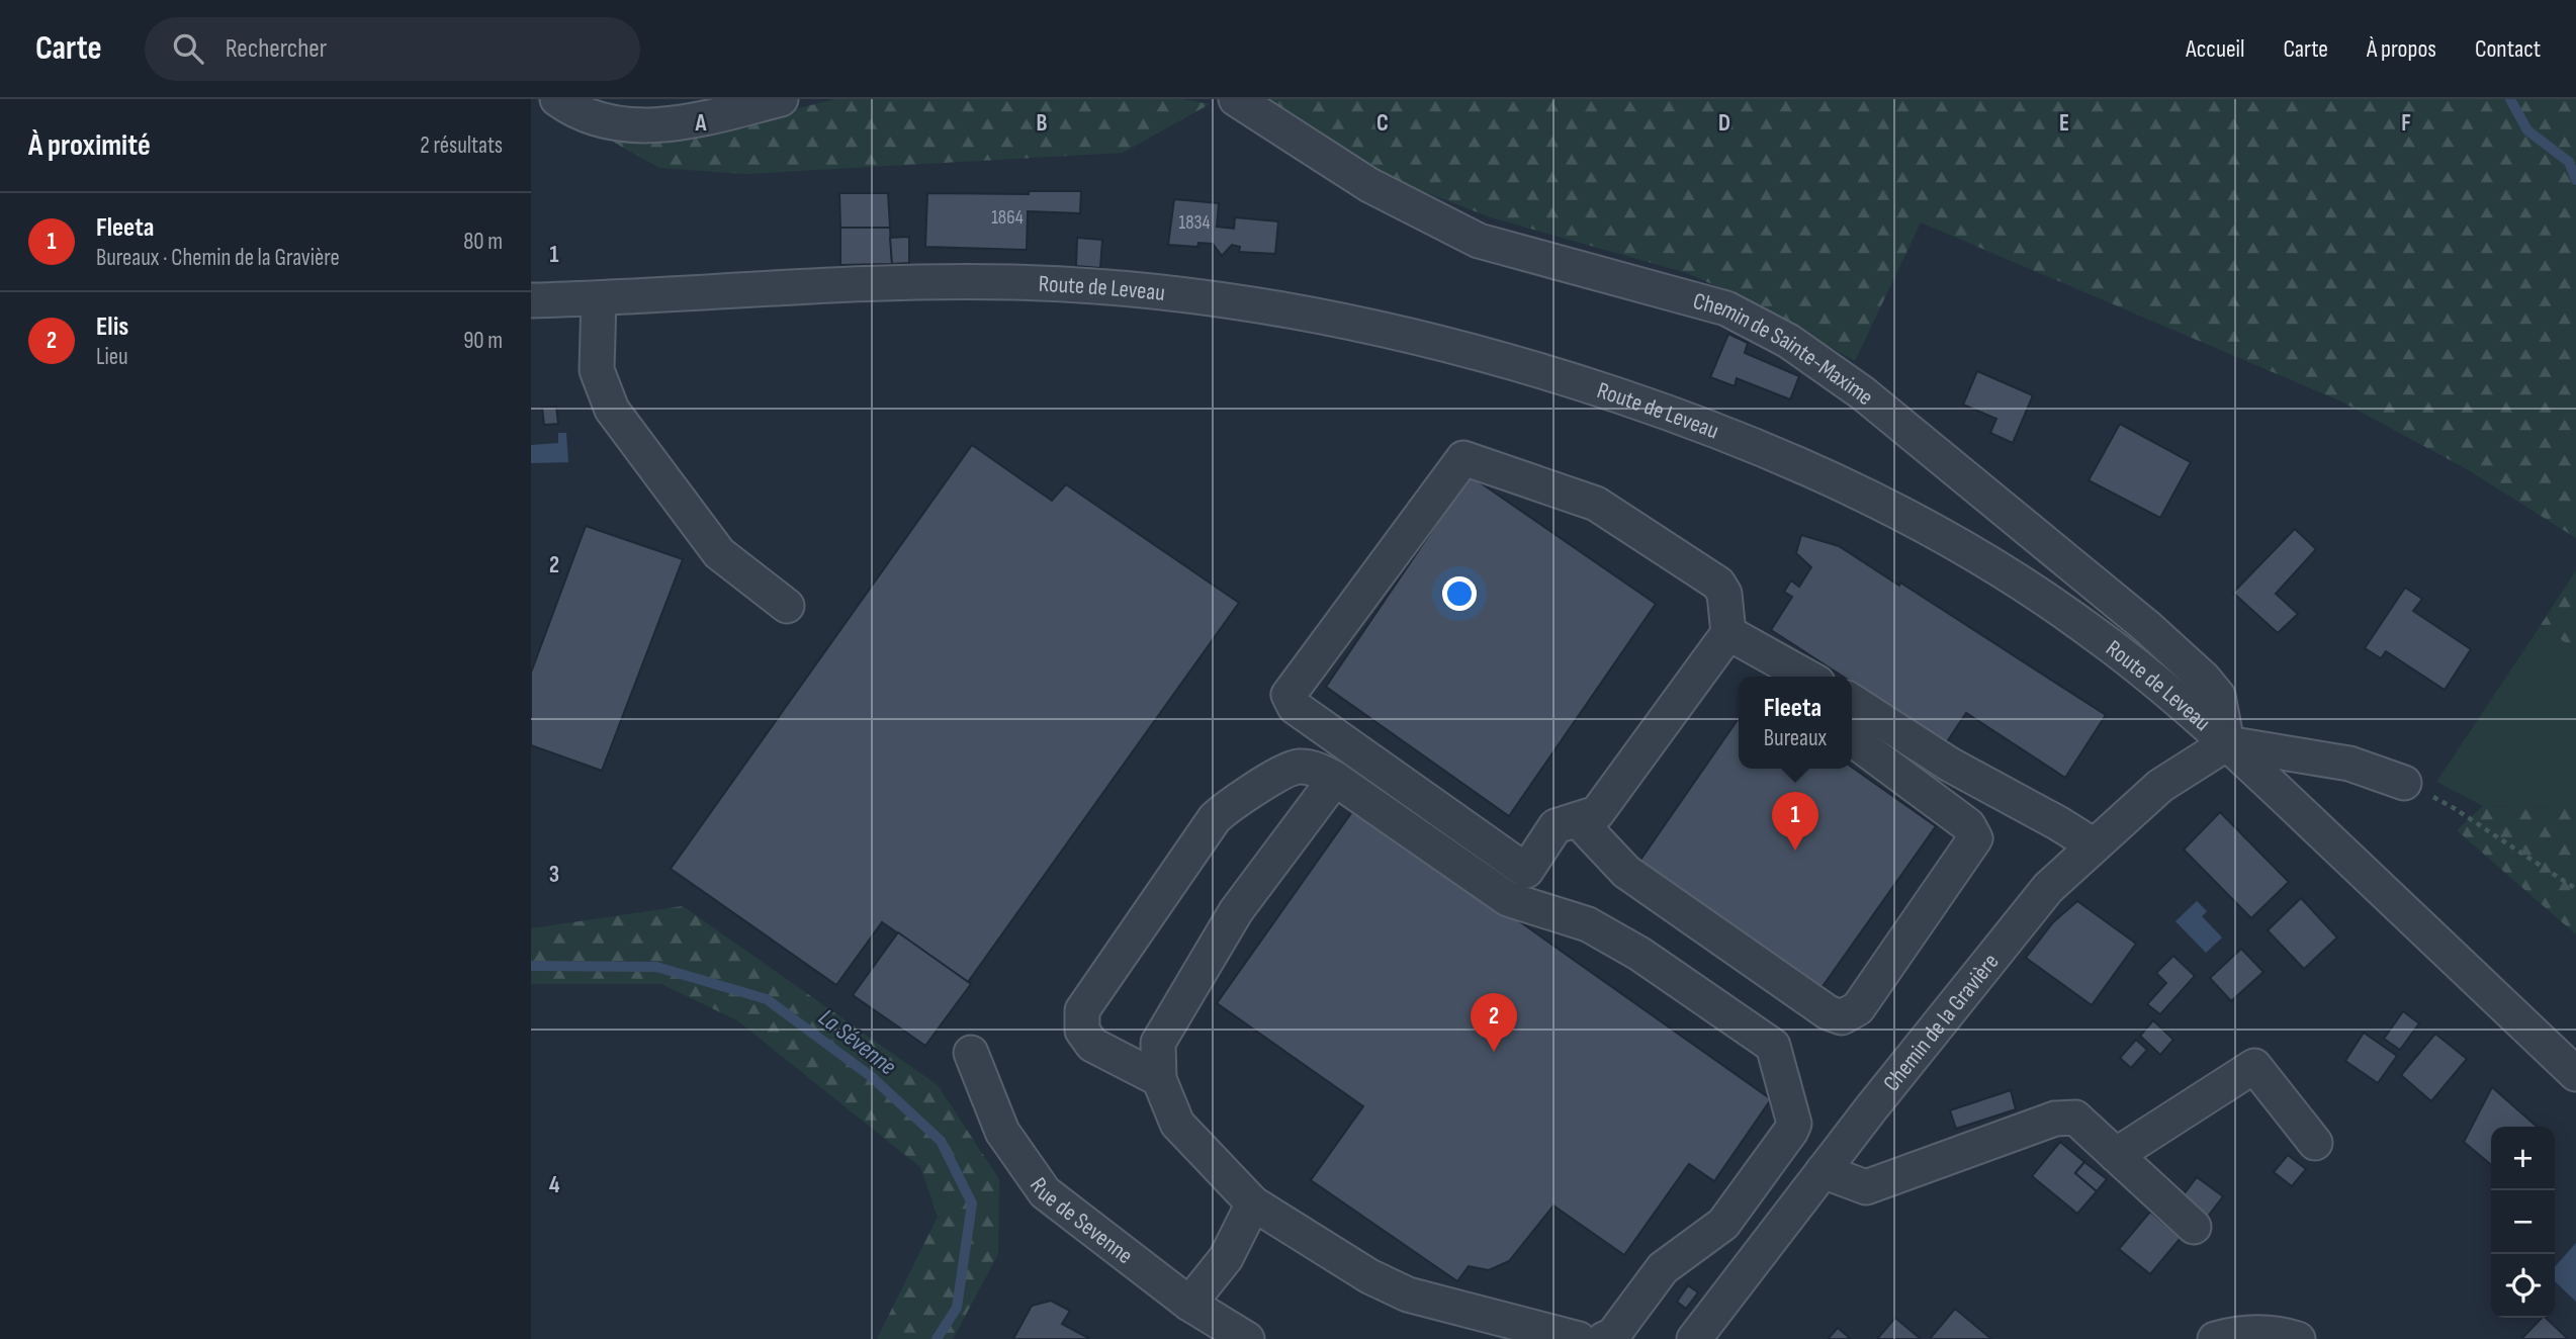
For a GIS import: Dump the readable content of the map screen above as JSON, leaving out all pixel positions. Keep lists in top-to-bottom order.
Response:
{
  "streets": {
    "street": [
      "Route de Leveau",
      "Chemin de Sainte-Maxime",
      "Chemin de la Gravière",
      "Rue de Sevenne"
    ]
  },
  "crossings": [
    ["Route de Leveau", "Chemin de Sainte-Maxime"],
    ["Route de Leveau", "Chemin de la Gravière"],
    ["Chemin de Sainte-Maxime", "Chemin de la Gravière"]
  ],
  "water": ["La Sévenne"],
  "house_numbers": ["1864", "1834"],
  "page": {
    "header": "Carte",
    "search": "Rechercher",
    "nav": [
      "Accueil",
      "Carte",
      "À propos",
      "Contact"
    ],
    "heading": ["À proximité", "2 résultats"],
    "list": [
      {
        "mark": "1",
        "name": "Fleeta",
        "note": "Bureaux · Chemin de la Gravière",
        "value": "80 m"
      },
      {
        "mark": "2",
        "name": "Elis",
        "note": "Lieu",
        "value": "90 m"
      }
    ],
    "popup": ["Fleeta", "Bureaux"],
    "pins": ["1", "2"],
    "map_buttons": ["+", "−"]
  },
  "grid": {
    "columns": [
      "A",
      "B",
      "C",
      "D",
      "E",
      "F"
    ],
    "rows": [
      "1",
      "2",
      "3",
      "4"
    ]
  }
}
